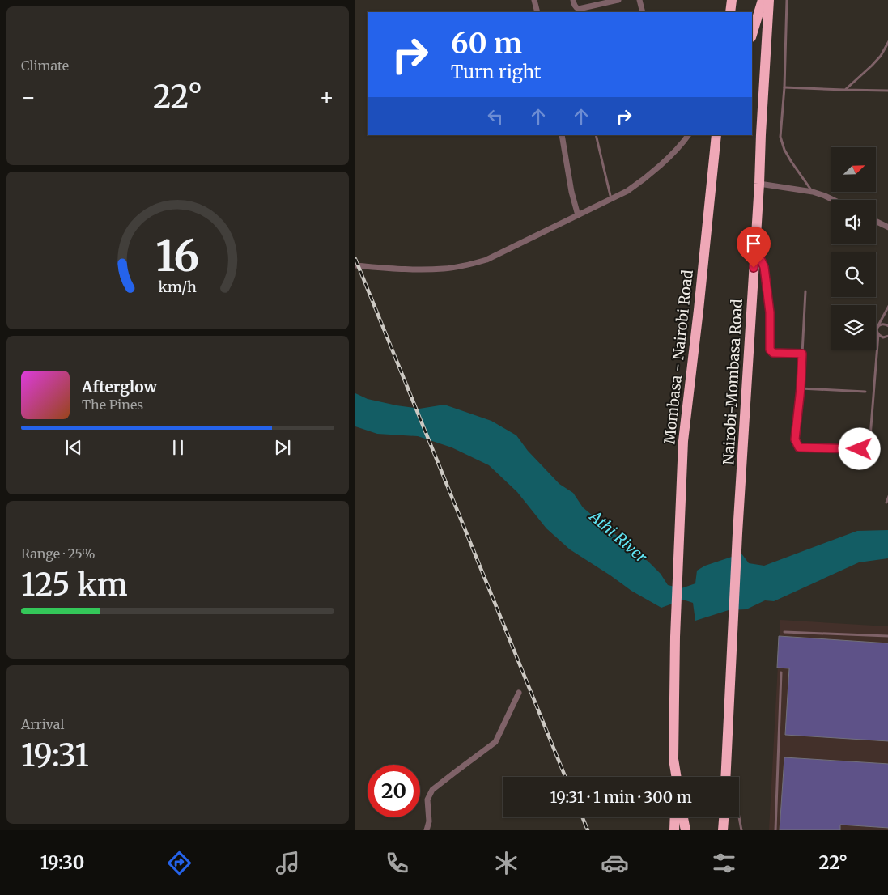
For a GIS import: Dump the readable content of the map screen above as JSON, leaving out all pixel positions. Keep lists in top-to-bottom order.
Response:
{
  "streets": {
    "highway": ["Mombasa - Nairobi Road", "Nairobi-Mombasa Road"]
  },
  "water": ["Athi River"],
  "north": "top right",
  "page": {
    "tile": [
      "Climate",
      ["Range · 25%", "125 km"],
      ["Arrival", "19:31"]
    ],
    "turn": ["60 m", "Turn right"],
    "heat": ["−", "22°", "+"],
    "song": ["Afterglow", "The Pines"],
    "limit": "20",
    "trip": "19:31 · 1 min · 300 m",
    "tabs": ["19:30", "22°"],
    "gauge": ["16", "km/h"]
  }
}
